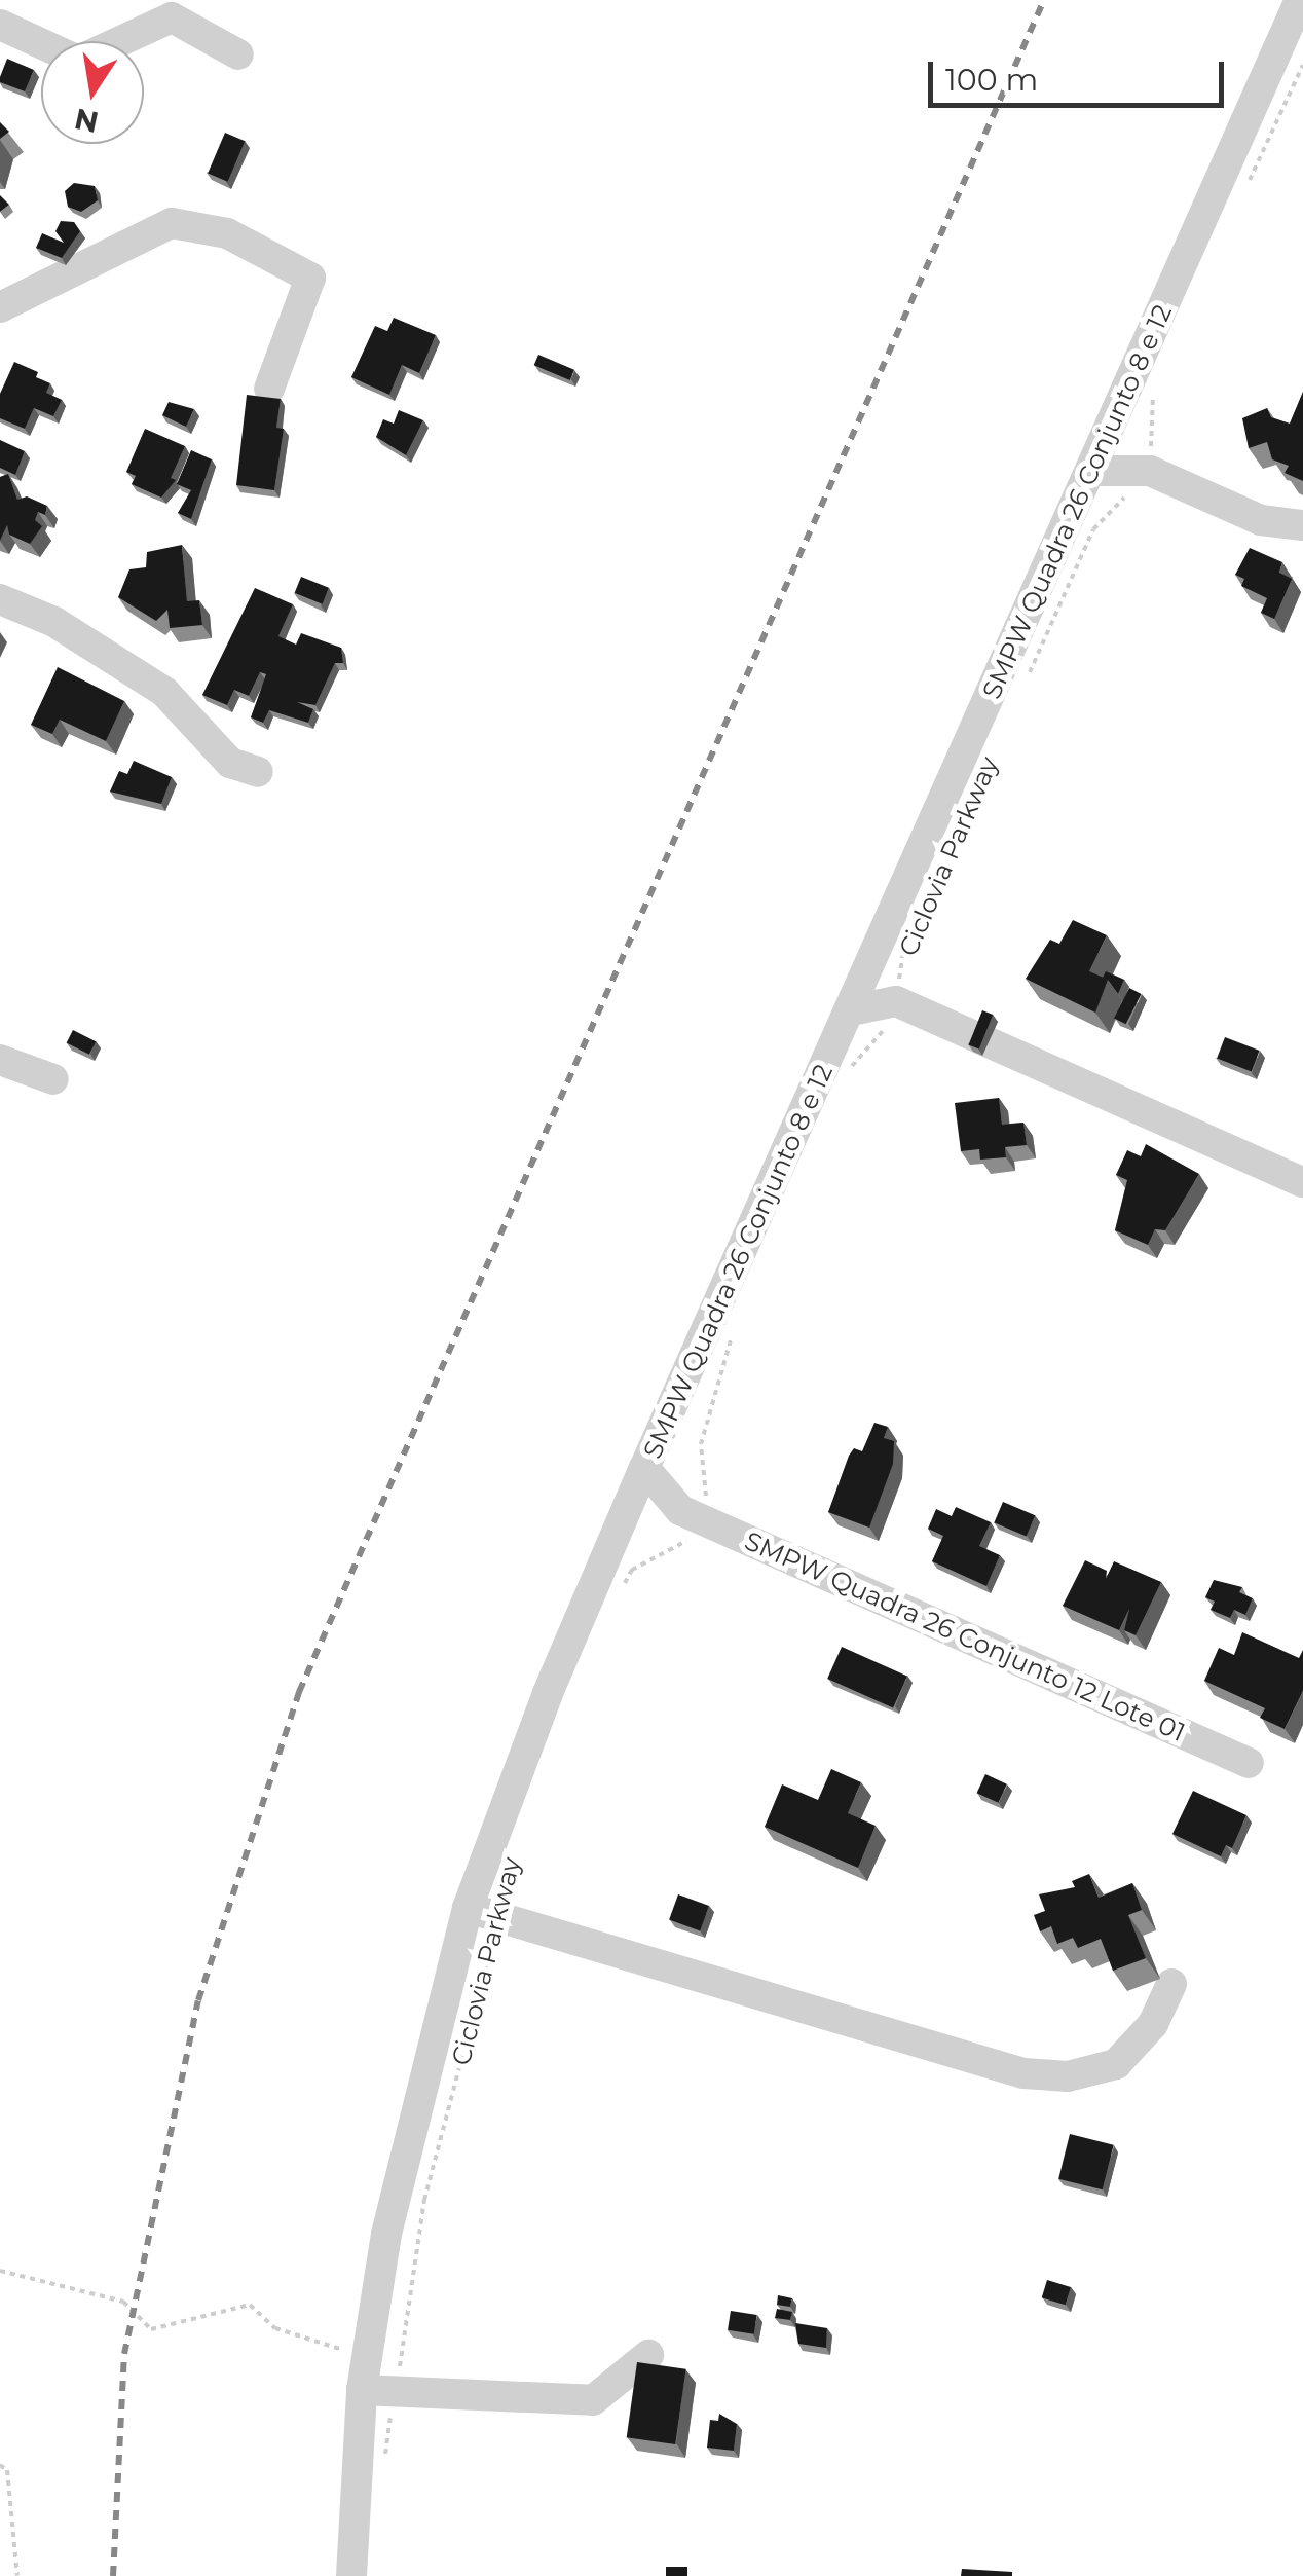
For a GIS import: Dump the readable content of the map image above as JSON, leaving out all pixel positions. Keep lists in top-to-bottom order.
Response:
{
  "streets": {
    "street": ["SMPW Quadra 26 Conjunto 8 e 12", "SMPW Quadra 26 Conjunto 12 Lote 01"],
    "path": ["Ciclovia Parkway"]
  },
  "crossings": [
    ["SMPW Quadra 26 Conjunto 8 e 12", "Ciclovia Parkway"],
    ["SMPW Quadra 26 Conjunto 8 e 12", "SMPW Quadra 26 Conjunto 12 Lote 01"]
  ],
  "scale_bar": "100 m",
  "north": "bottom"
}
